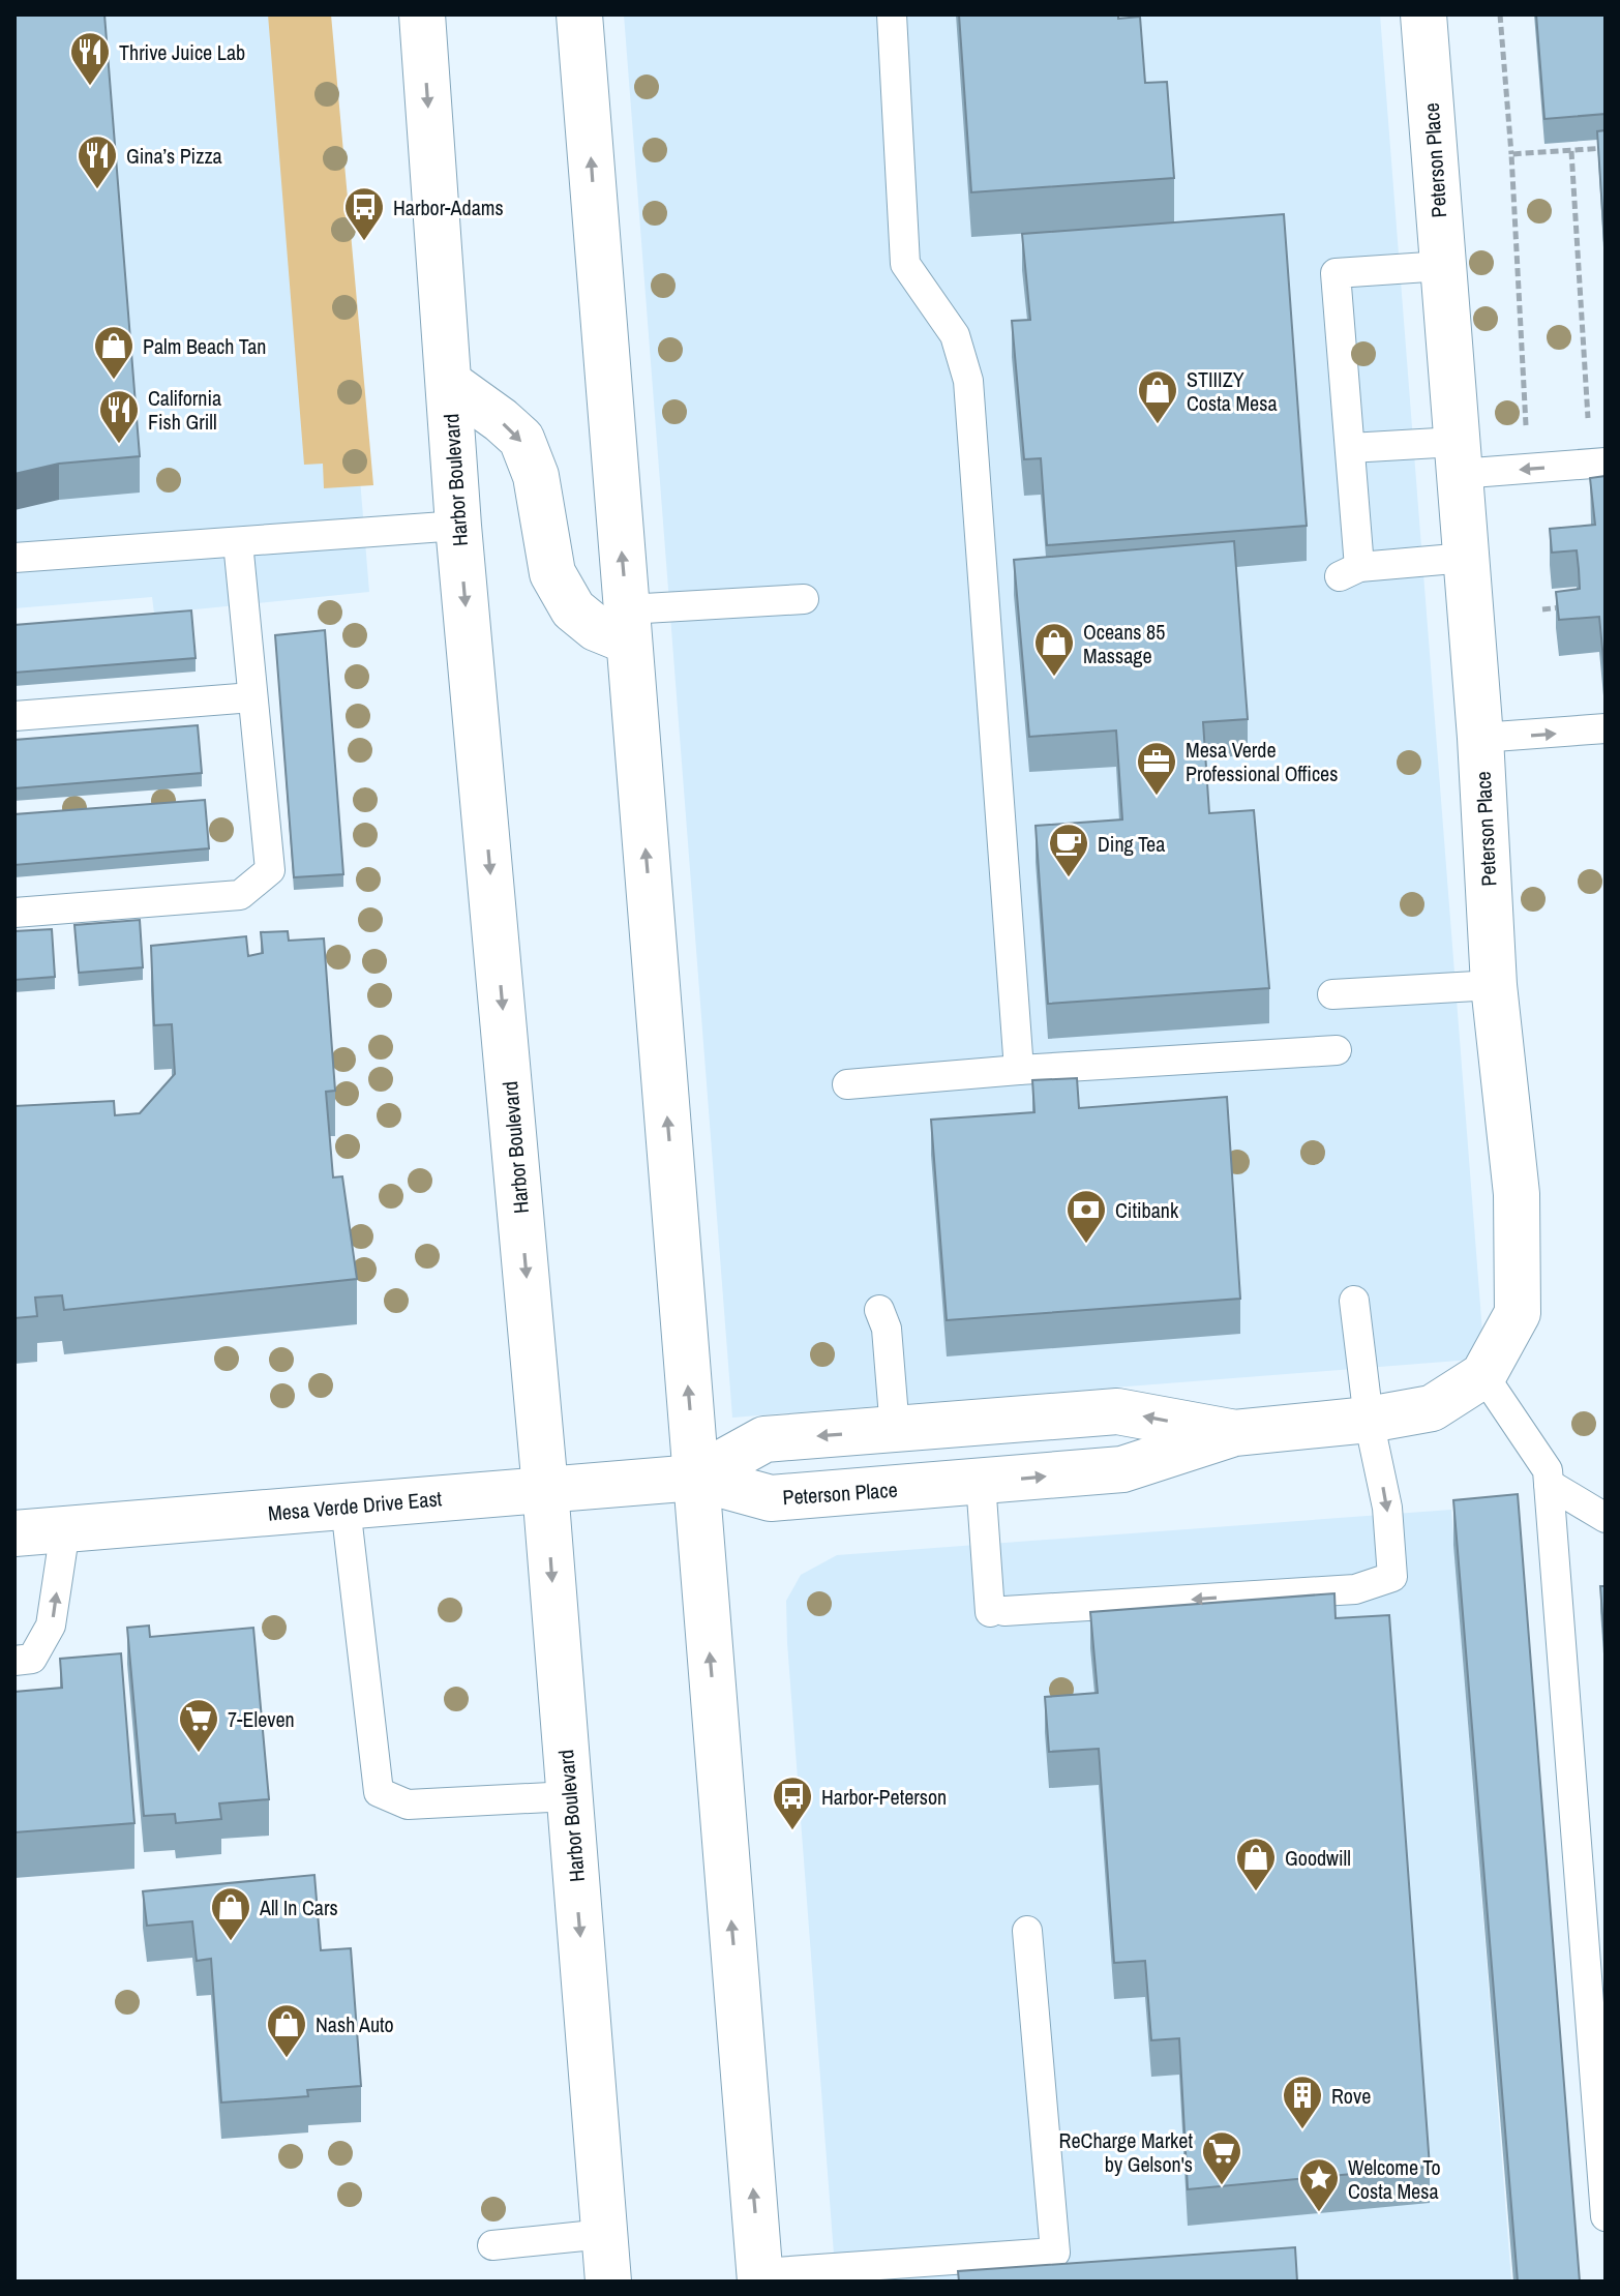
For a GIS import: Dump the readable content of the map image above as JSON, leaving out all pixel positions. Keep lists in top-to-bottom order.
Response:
{
  "streets": {
    "main road": ["Peterson Place", "Harbor Boulevard", "Mesa Verde Drive East"]
  },
  "crossings": [
    ["Peterson Place", "Mesa Verde Drive East"],
    ["Harbor Boulevard", "Mesa Verde Drive East"]
  ],
  "places": {
    "restaurant": ["Thrive Juice Lab", "Gina’s Pizza", "California Fish Grill"],
    "bus stop": ["Harbor-Adams", "Harbor-Peterson"],
    "shop": [
      "Palm Beach Tan",
      "STIIIZY Costa Mesa",
      "Oceans 85 Massage",
      "Goodwill",
      "All In Cars",
      "Nash Auto"
    ],
    "office": ["Mesa Verde Professional Offices"],
    "cafe": ["Ding Tea"],
    "bank": ["Citibank"],
    "supermarket": ["7-Eleven", "ReCharge Market by Gelson's"],
    "building": ["Rove"],
    "place": ["Welcome To Costa Mesa"]
  }
}
